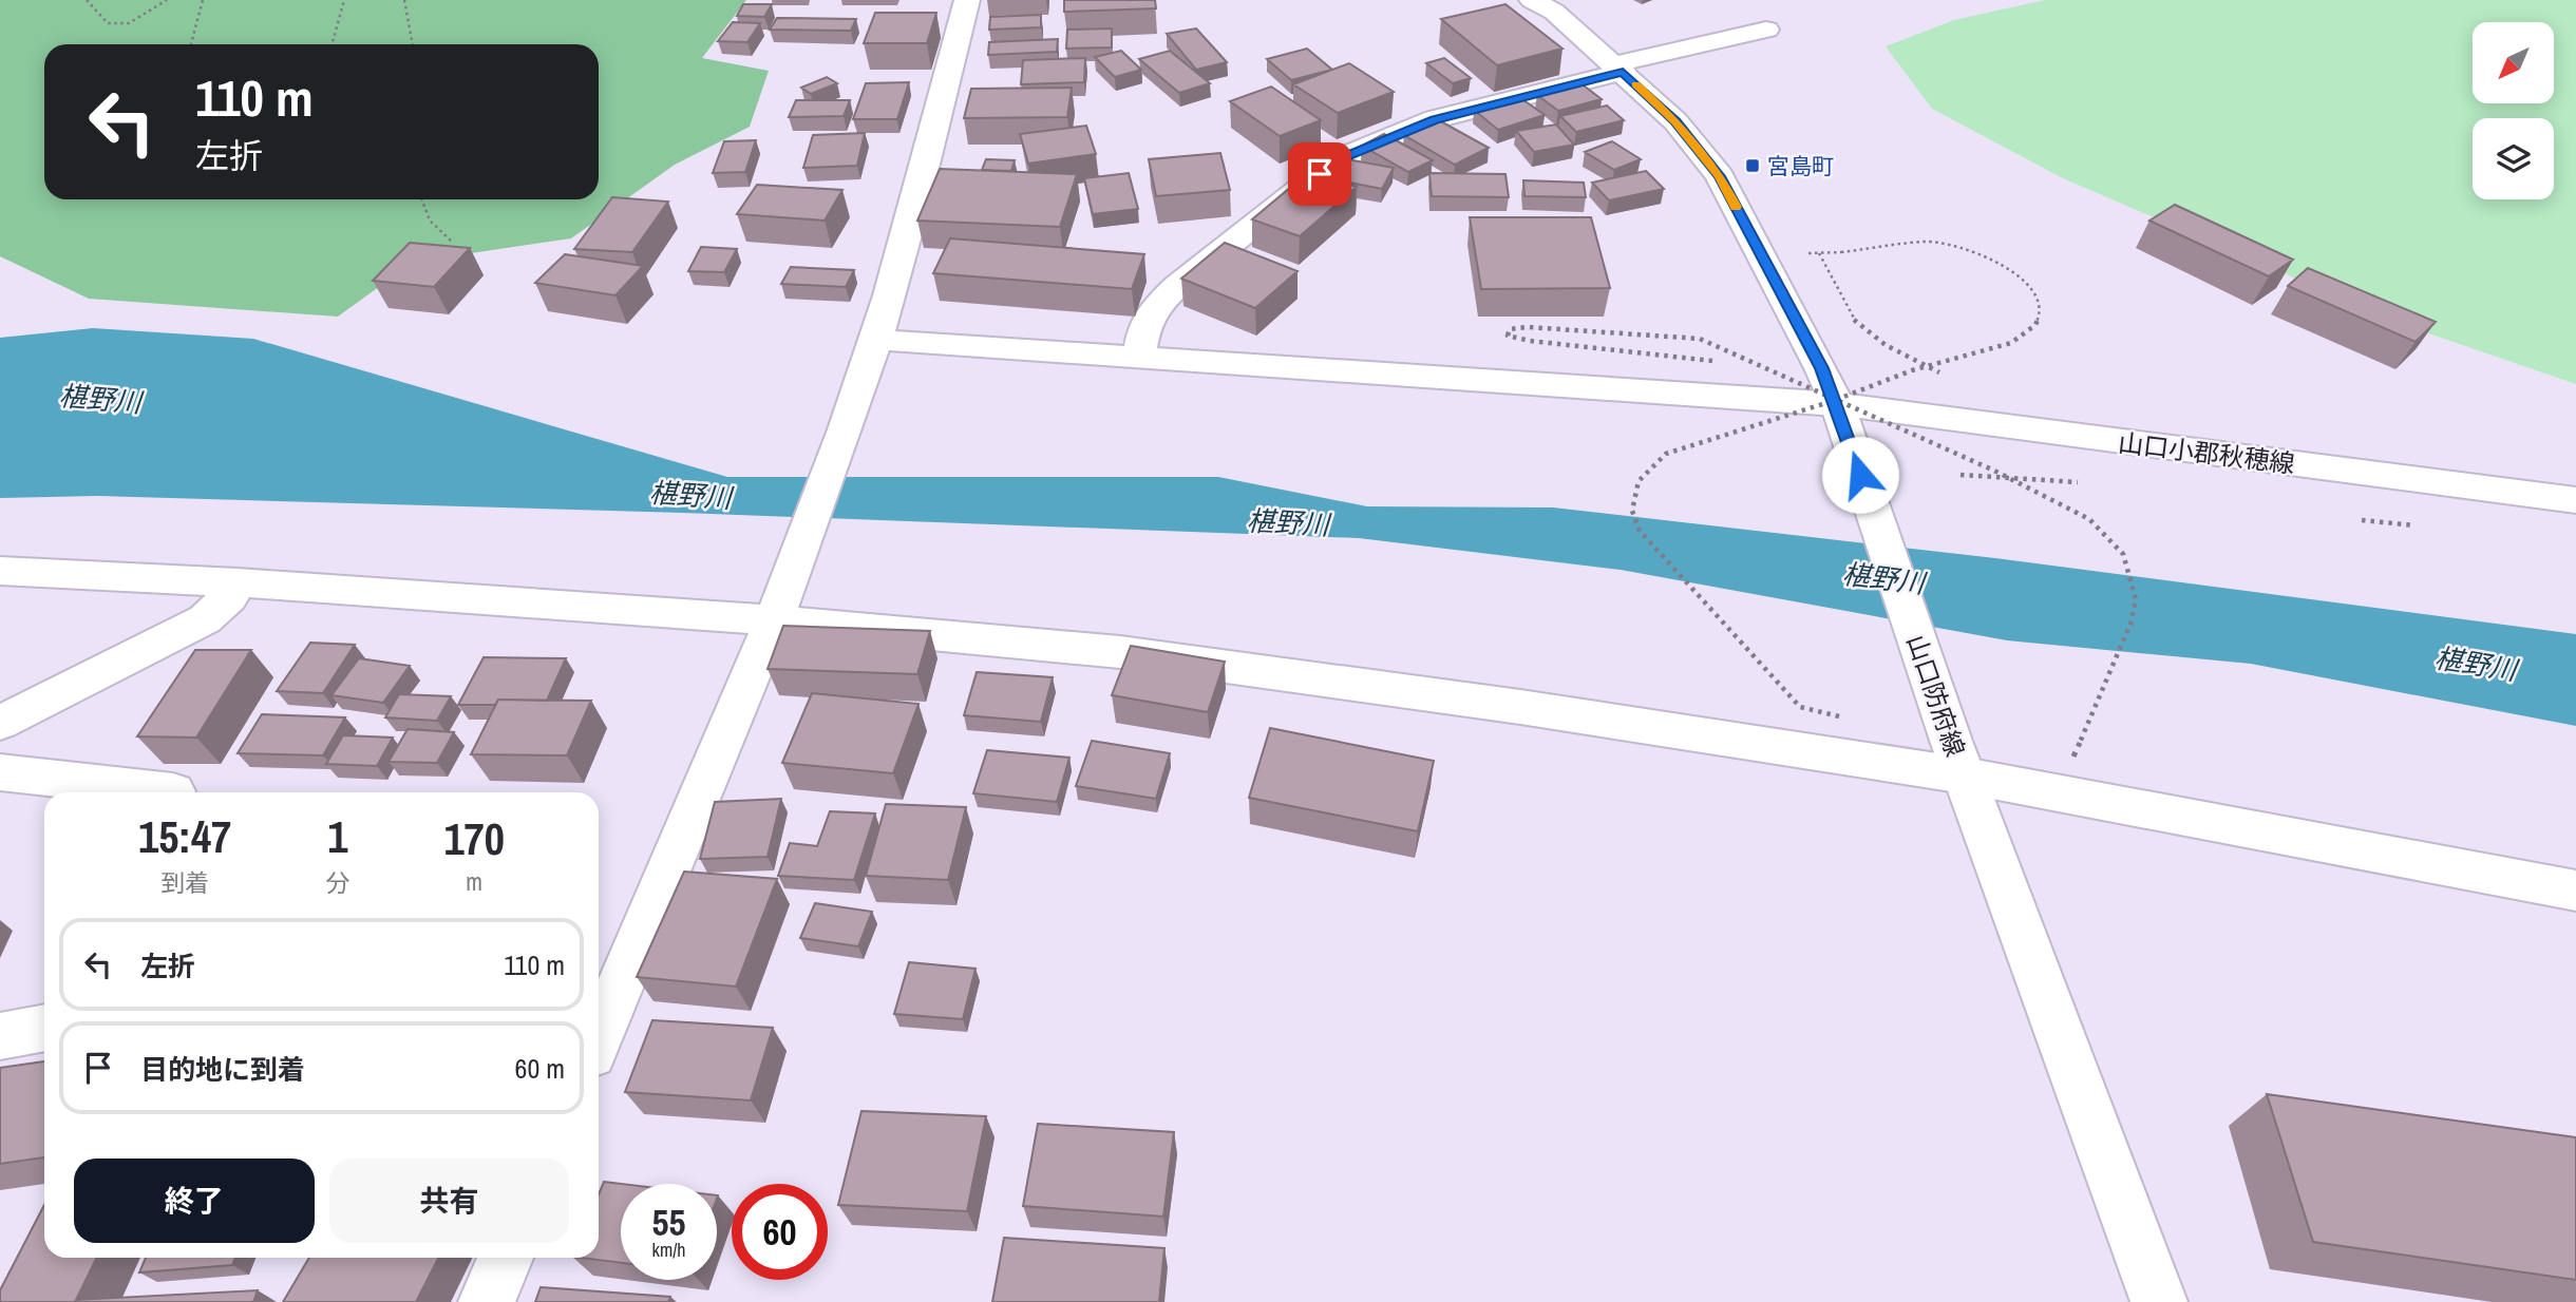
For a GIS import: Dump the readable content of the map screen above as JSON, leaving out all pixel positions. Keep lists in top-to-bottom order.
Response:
{
  "streets": {
    "street": ["山口小郡秋穂線", "山口防府線"]
  },
  "crossings": [
    ["山口小郡秋穂線", "山口防府線"]
  ],
  "water": ["椹野川"],
  "places": {
    "transit": ["宮島町"]
  },
  "north": "bottom left",
  "page": {
    "turn": ["110 m", "左折"],
    "eta": [
      "15:47",
      "到着",
      "1",
      "分",
      "170",
      "m"
    ],
    "list": [
      {
        "name": "左折",
        "value": "110 m"
      },
      {
        "name": "目的地に到着",
        "value": "60 m"
      }
    ],
    "buttons": ["終了", "共有"],
    "speed": "55 km/h",
    "limit": "60"
  }
}
